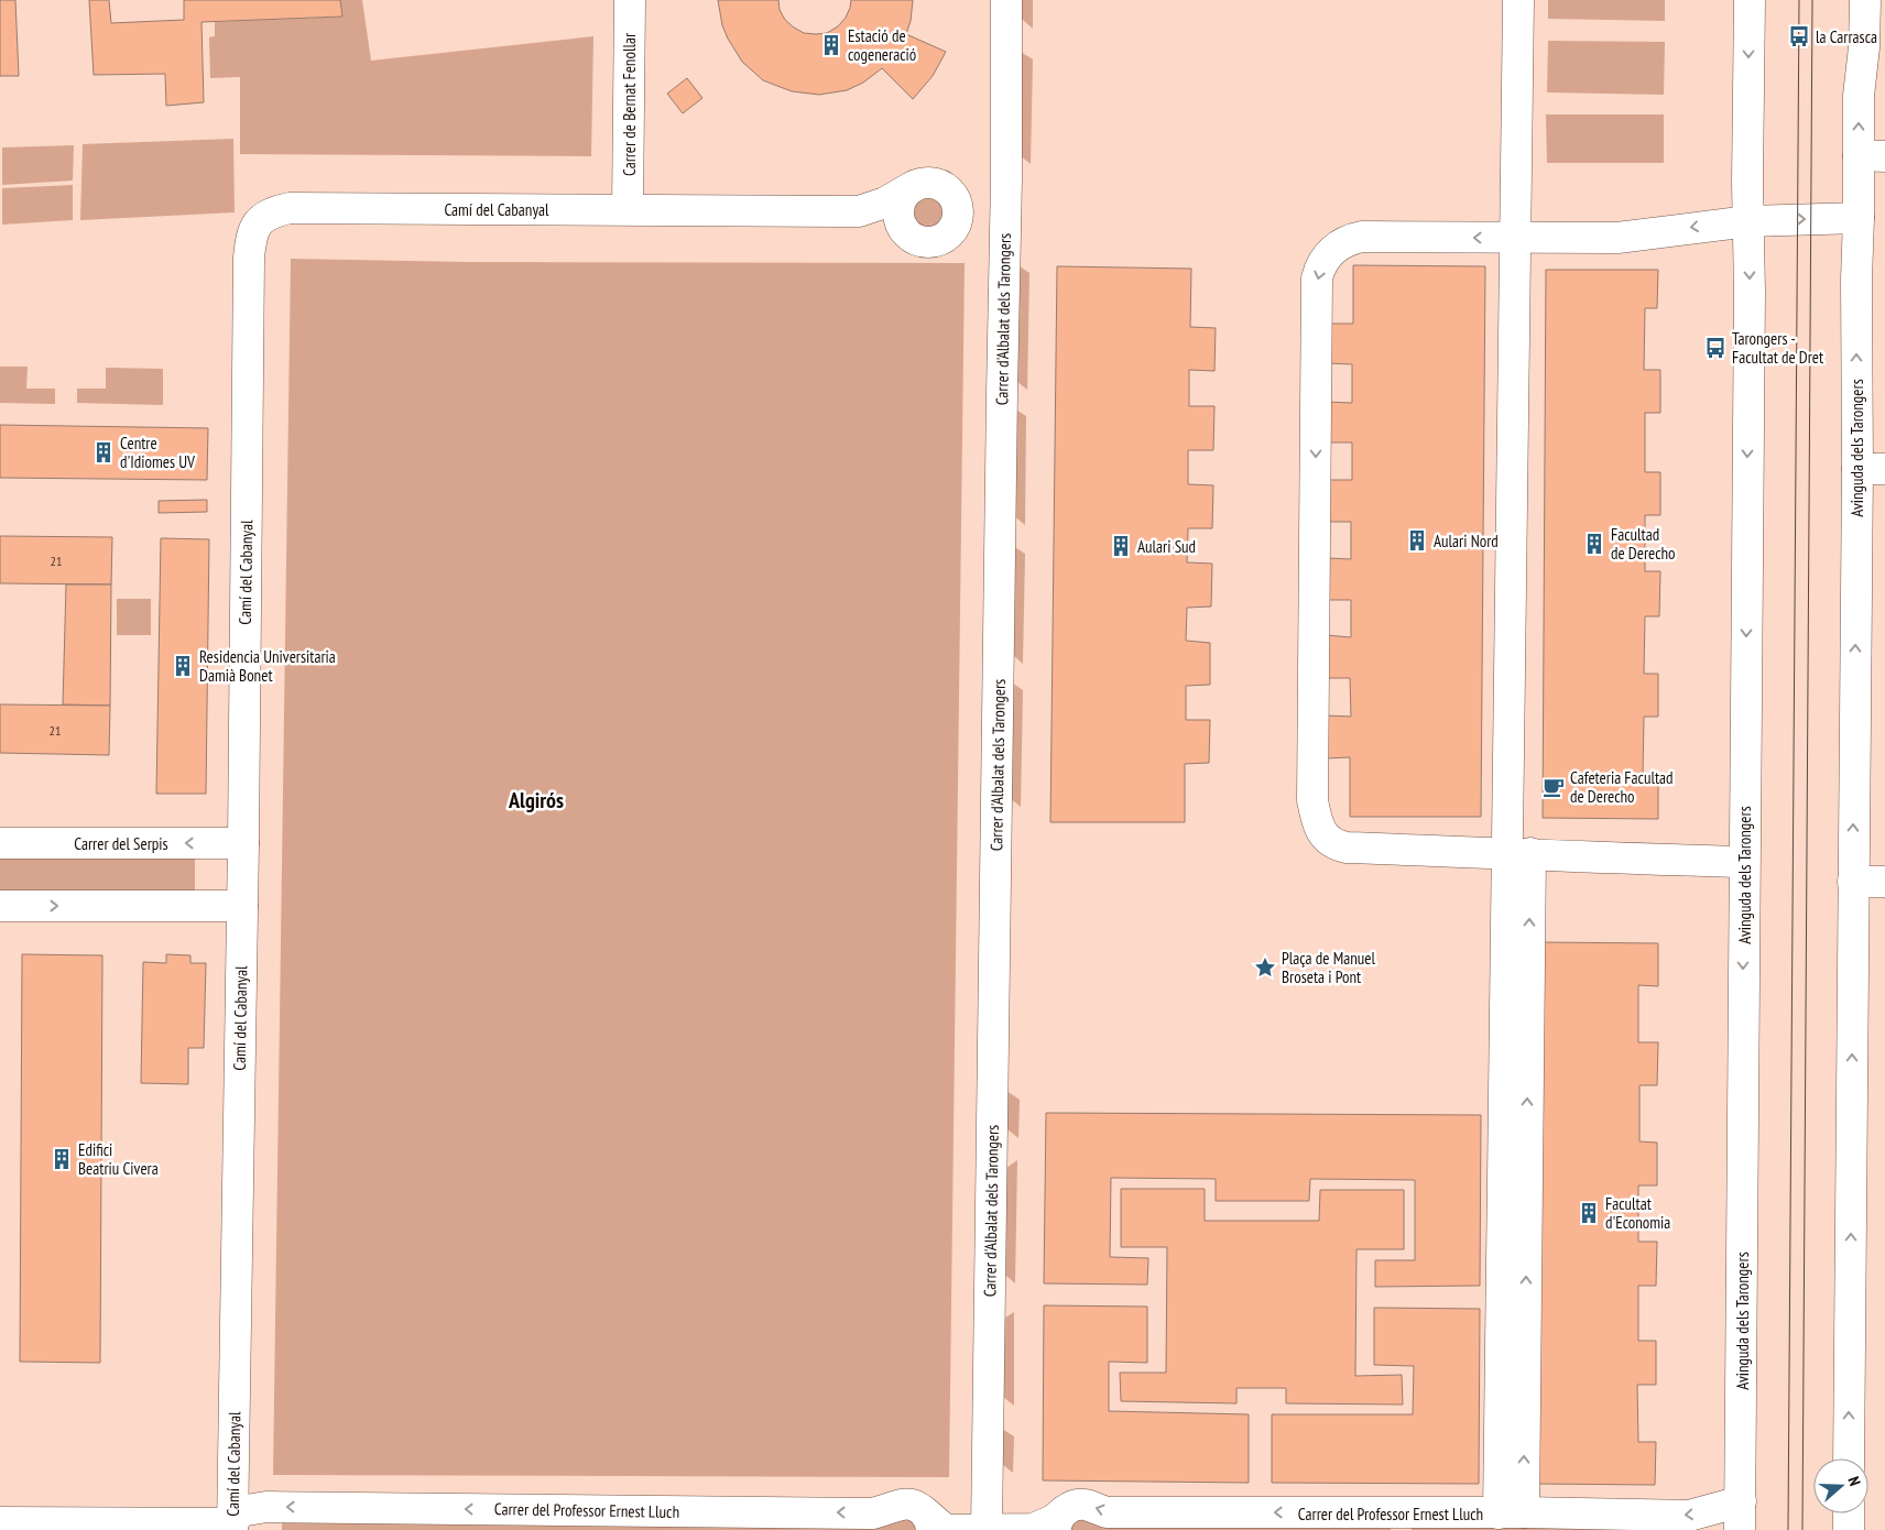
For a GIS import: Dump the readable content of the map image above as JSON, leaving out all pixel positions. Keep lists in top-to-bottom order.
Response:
{
  "streets": {
    "main road": [
      "Carrer de Bernat Fenollar",
      "Camí del Cabanyal",
      "Carrer d'Albalat dels Tarongers",
      "Avinguda dels Tarongers",
      "Carrer del Serpis",
      "Carrer del Professor Ernest Lluch"
    ]
  },
  "crossings": [
    ["Carrer de Bernat Fenollar", "Camí del Cabanyal"],
    ["Camí del Cabanyal", "Carrer del Serpis"],
    ["Camí del Cabanyal", "Carrer del Professor Ernest Lluch"],
    ["Carrer d'Albalat dels Tarongers", "Carrer del Professor Ernest Lluch"],
    ["Avinguda dels Tarongers", "Carrer del Professor Ernest Lluch"]
  ],
  "one_way": ["Carrer del Professor Ernest Lluch"],
  "districts": ["Algirós"],
  "places": {
    "bus stop": ["la Carrasca", "Tarongers - Facultat de Dret"],
    "building": [
      "Estació de cogeneració",
      "Centre d'Idiomes UV",
      "Aulari Nord",
      "Facultad de Derecho",
      "Aulari Sud",
      "Residencia Universitaria Damià Bonet",
      "Edifici Beatriu Civera",
      "Facultat d'Economia"
    ],
    "cafe": ["Cafeteria Facultad de Derecho"],
    "place": ["Plaça de Manuel Broseta i Pont"]
  },
  "house_numbers": ["21", "21"],
  "north": "right"
}
